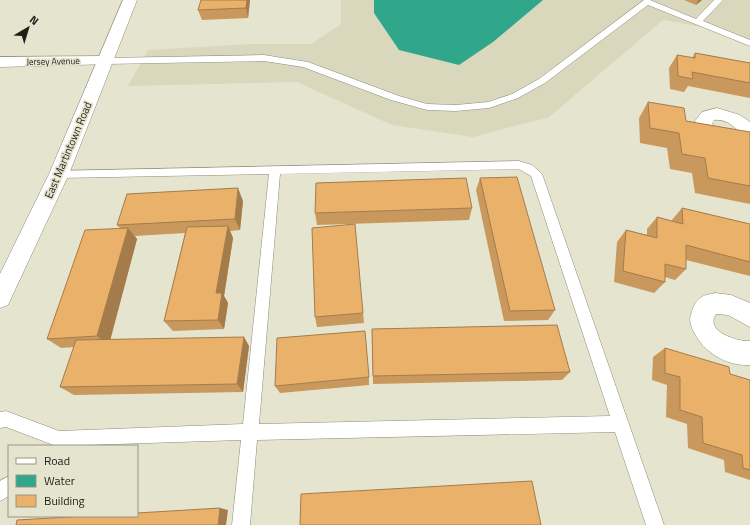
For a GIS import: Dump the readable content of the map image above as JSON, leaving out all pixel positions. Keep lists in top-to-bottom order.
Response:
{
  "streets": {
    "main road": ["Jersey Avenue", "East Martintown Road"]
  },
  "crossings": [
    ["Jersey Avenue", "East Martintown Road"]
  ],
  "legend": ["Road", "Water", "Building"],
  "north": "top right"
}
